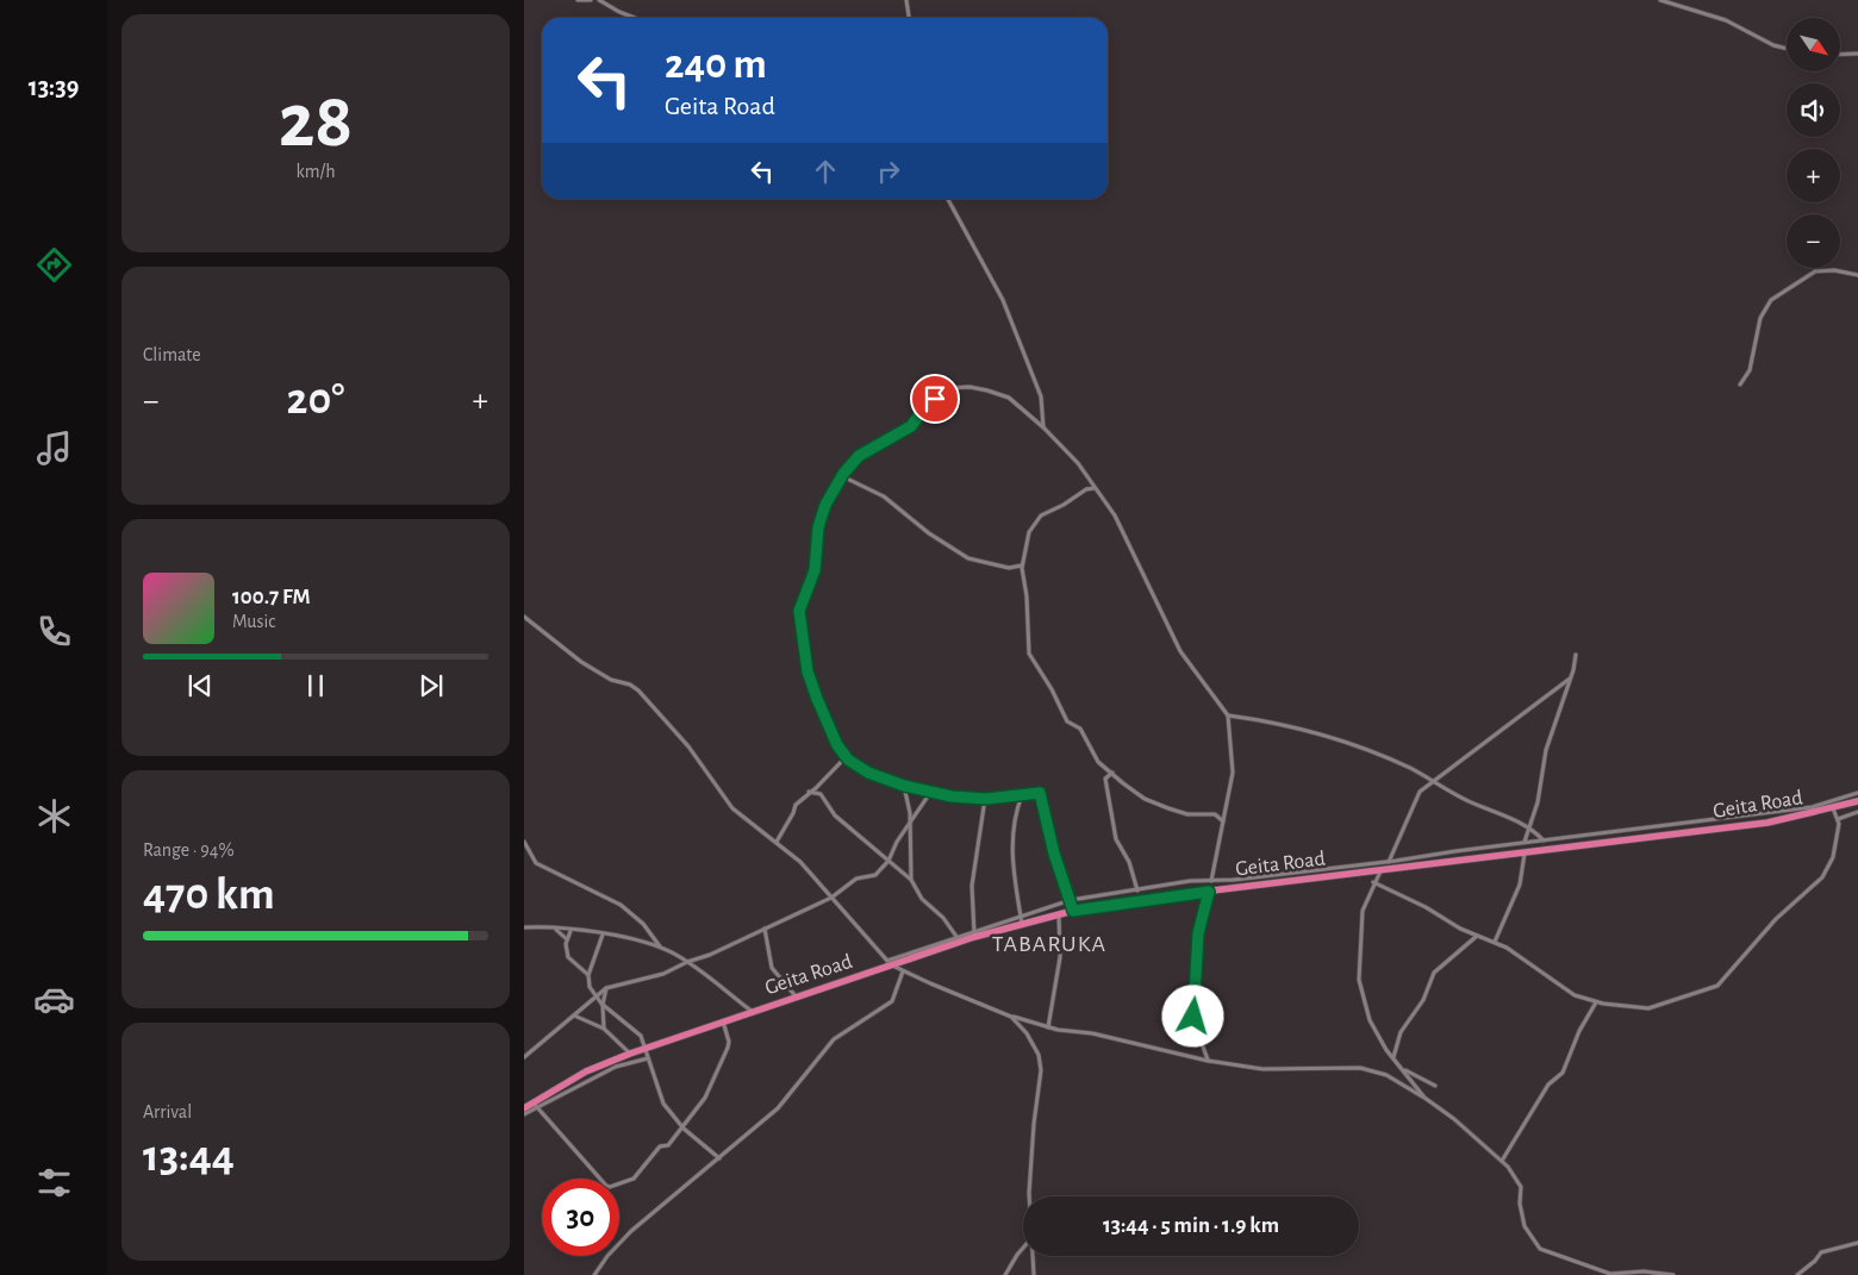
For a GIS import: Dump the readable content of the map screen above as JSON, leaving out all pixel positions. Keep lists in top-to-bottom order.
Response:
{
  "streets": {
    "highway": ["Geita Road"]
  },
  "districts": ["TABARUKA"],
  "north": "bottom right",
  "page": {
    "tabs": "13:39",
    "tile": [
      ["28", "km/h"],
      "Climate",
      ["Range · 94%", "470 km"],
      ["Arrival", "13:44"]
    ],
    "map_buttons": ["+", "−"],
    "turn": ["240 m", "Geita Road"],
    "heat": ["−", "20°", "+"],
    "song": ["100.7 FM", "Music"],
    "limit": "30",
    "trip": "13:44 · 5 min · 1.9 km"
  }
}
